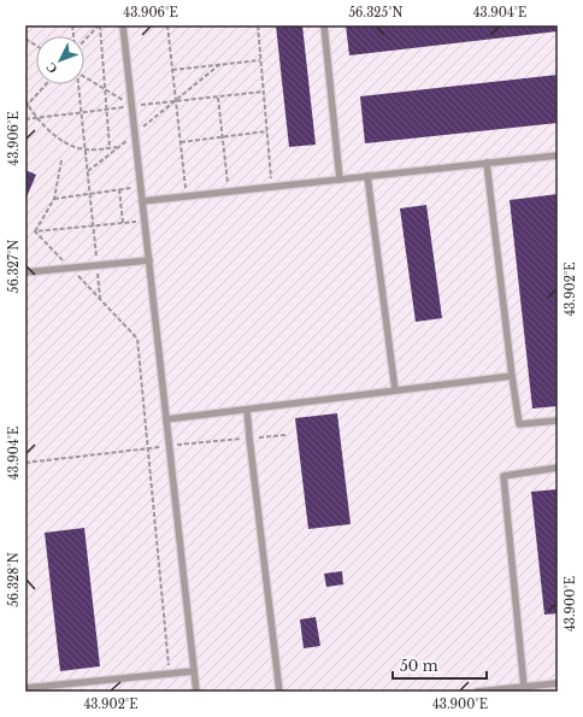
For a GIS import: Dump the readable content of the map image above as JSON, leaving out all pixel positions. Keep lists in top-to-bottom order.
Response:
{
  "scale_bar": "50 m",
  "north": "bottom left",
  "coordinates": [
    "43.906°E",
    "56.325°N",
    "43.904°E",
    "56.327°N",
    "43.902°E",
    "56.328°N",
    "43.900°E"
  ]
}
